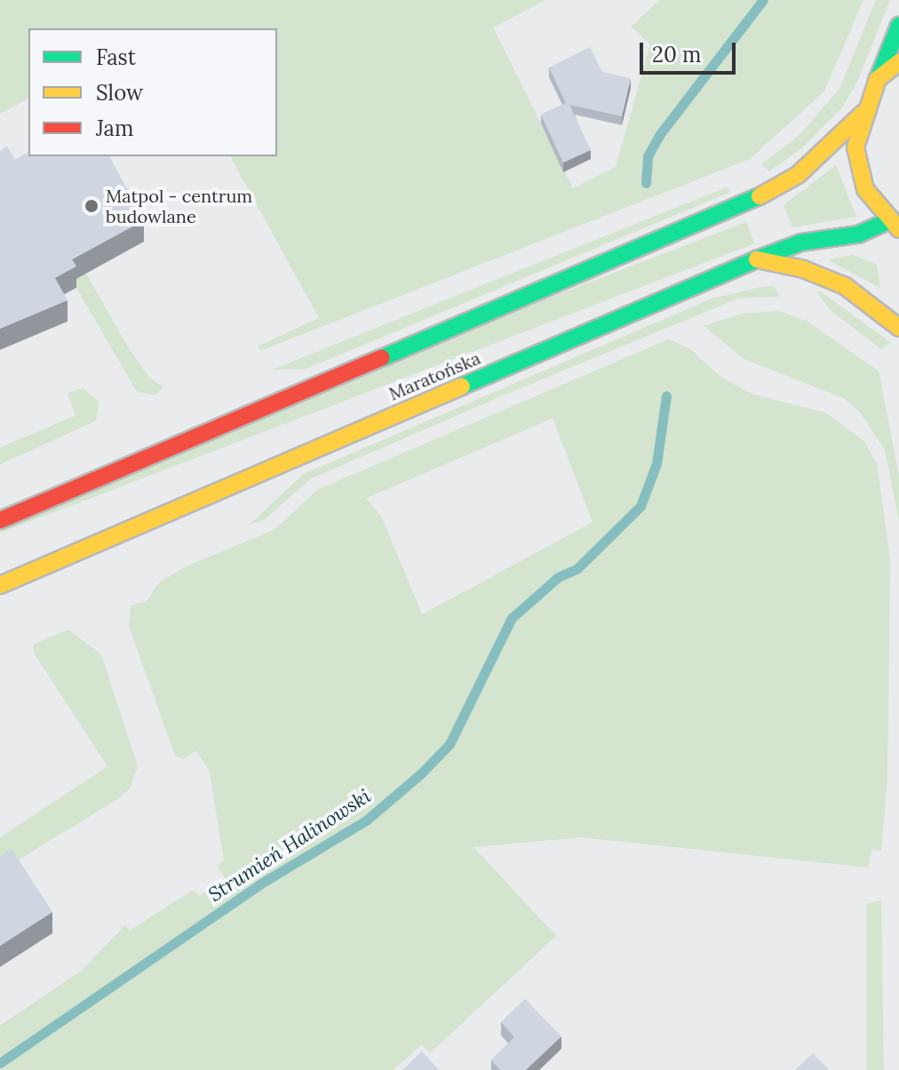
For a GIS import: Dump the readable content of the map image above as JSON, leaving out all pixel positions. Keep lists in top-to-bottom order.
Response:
{
  "streets": {
    "main road": ["Maratońska"]
  },
  "water": ["Strumień Halinowski"],
  "places": ["Matpol - centrum budowlane"],
  "legend": ["Fast", "Slow", "Jam"],
  "scale_bar": "20 m"
}
